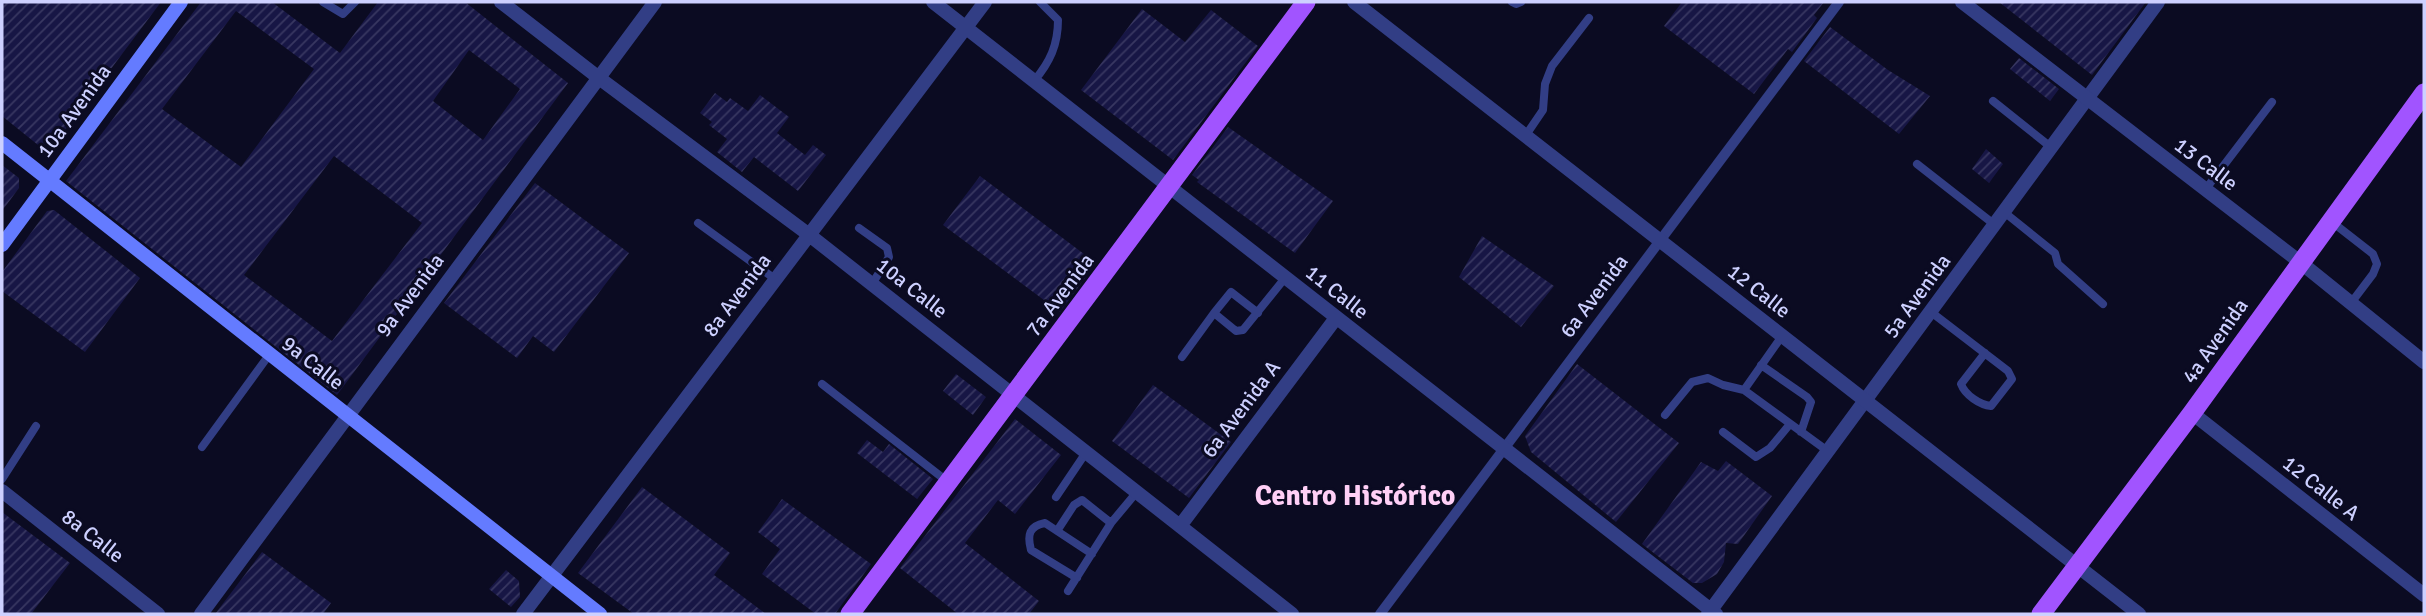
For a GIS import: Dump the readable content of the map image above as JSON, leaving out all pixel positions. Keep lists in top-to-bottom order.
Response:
{
  "streets": {
    "main road": [
      "10a Avenida",
      "7a Avenida",
      "4a Avenida",
      "9a Calle"
    ],
    "street": [
      "13 Calle",
      "10a Calle",
      "12 Calle",
      "11 Calle",
      "9a Avenida",
      "8a Avenida",
      "6a Avenida",
      "5a Avenida",
      "6a Avenida A",
      "12 Calle A",
      "8a Calle"
    ]
  },
  "crossings": [
    ["10a Avenida", "9a Calle"],
    ["13 Calle", "5a Avenida"],
    ["13 Calle", "4a Avenida"],
    ["10a Calle", "9a Avenida"],
    ["10a Calle", "8a Avenida"],
    ["10a Calle", "7a Avenida"],
    ["10a Calle", "6a Avenida A"],
    ["12 Calle", "6a Avenida"],
    ["12 Calle", "5a Avenida"],
    ["12 Calle", "4a Avenida"],
    ["11 Calle", "8a Avenida"],
    ["11 Calle", "7a Avenida"],
    ["11 Calle", "6a Avenida"],
    ["11 Calle", "5a Avenida"],
    ["11 Calle", "6a Avenida A"],
    ["9a Avenida", "9a Calle"],
    ["8a Avenida", "9a Calle"],
    ["4a Avenida", "12 Calle A"]
  ],
  "districts": ["Centro Histórico"]
}
